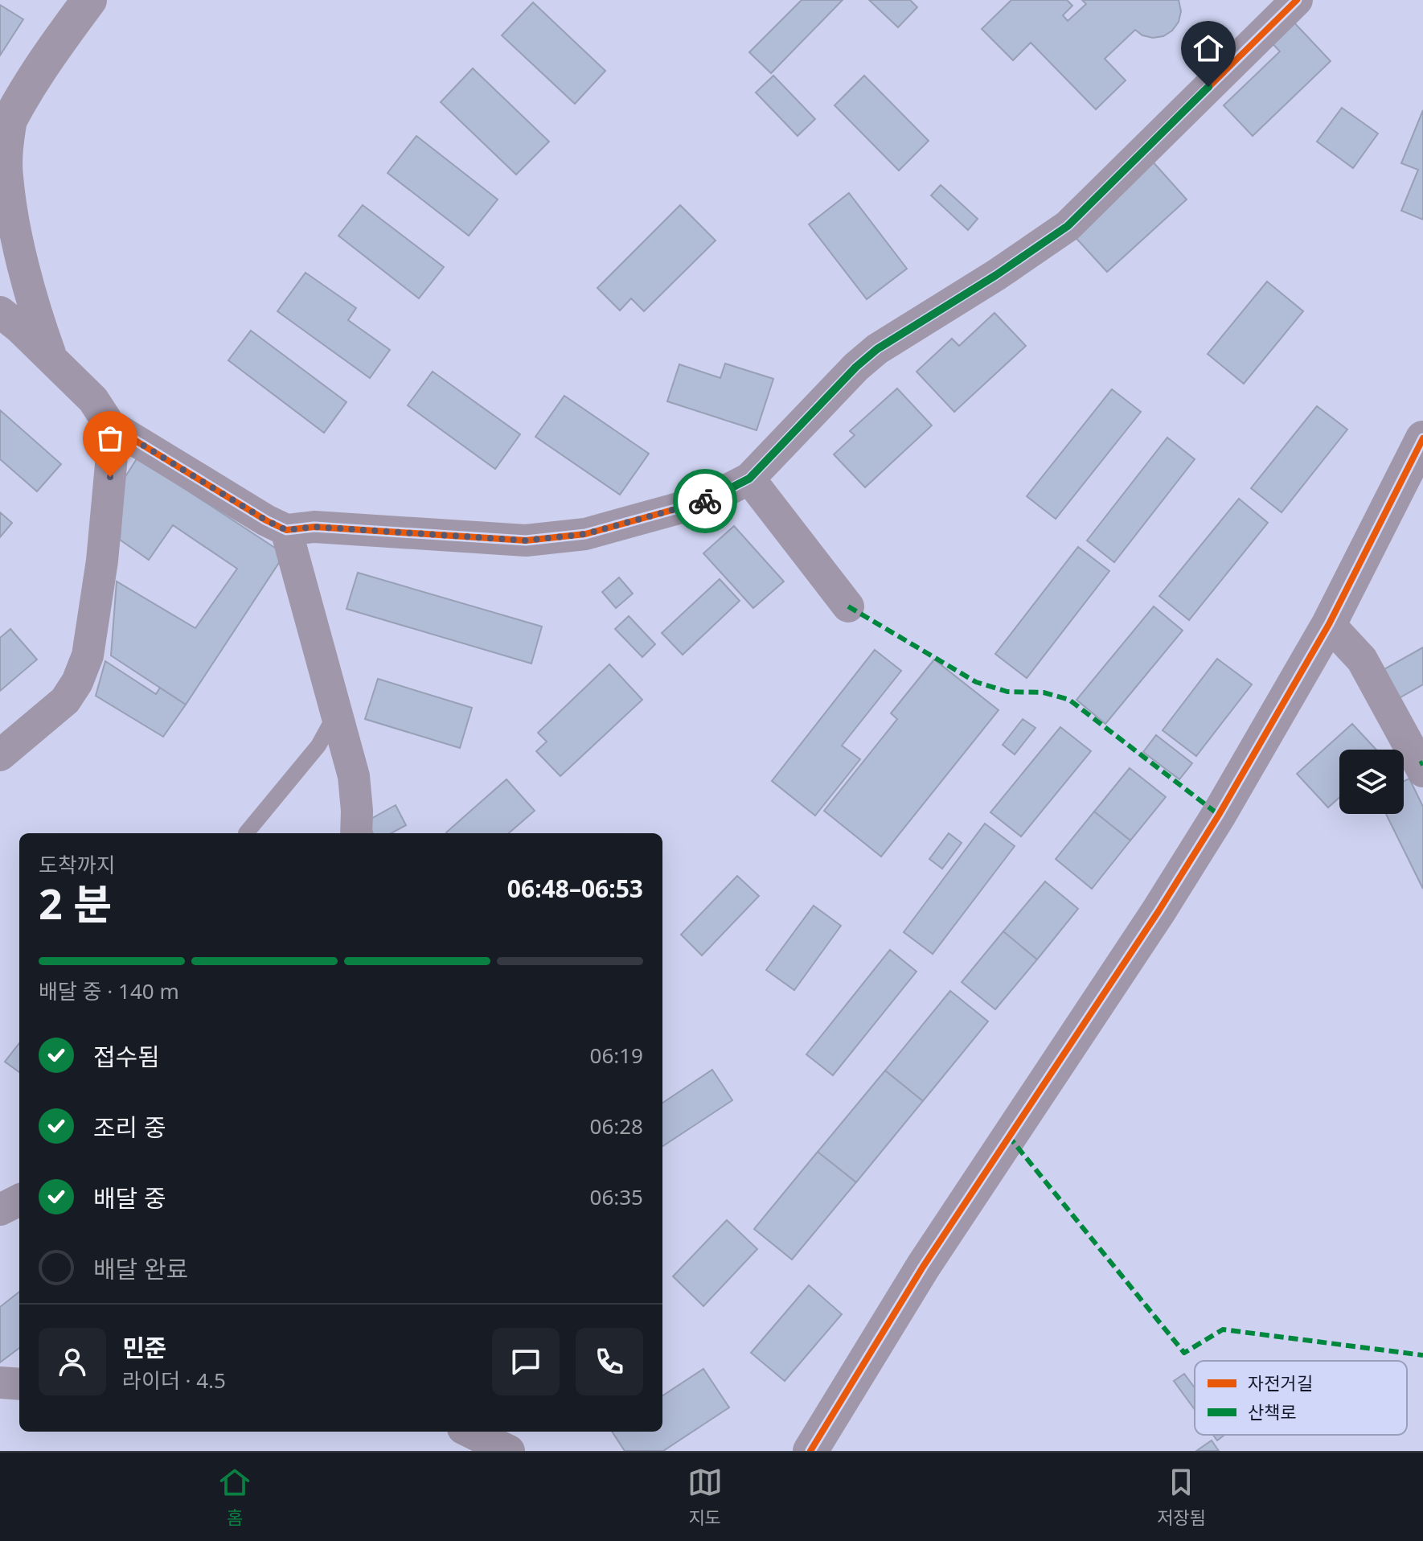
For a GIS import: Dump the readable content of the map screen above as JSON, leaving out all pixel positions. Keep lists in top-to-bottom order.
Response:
{
  "legend": ["자전거길", "산책로"],
  "page": {
    "heading": ["2 분", "도착까지", "06:48–06:53"],
    "panel": ["민준", "라이더 · 4.5"],
    "bar": "배달 중 · 140 m",
    "list": [
      ["접수됨", "06:19"],
      ["조리 중", "06:28"],
      ["배달 중", "06:35"],
      "배달 완료"
    ],
    "tabs": ["홈", "지도", "저장됨"]
  }
}
